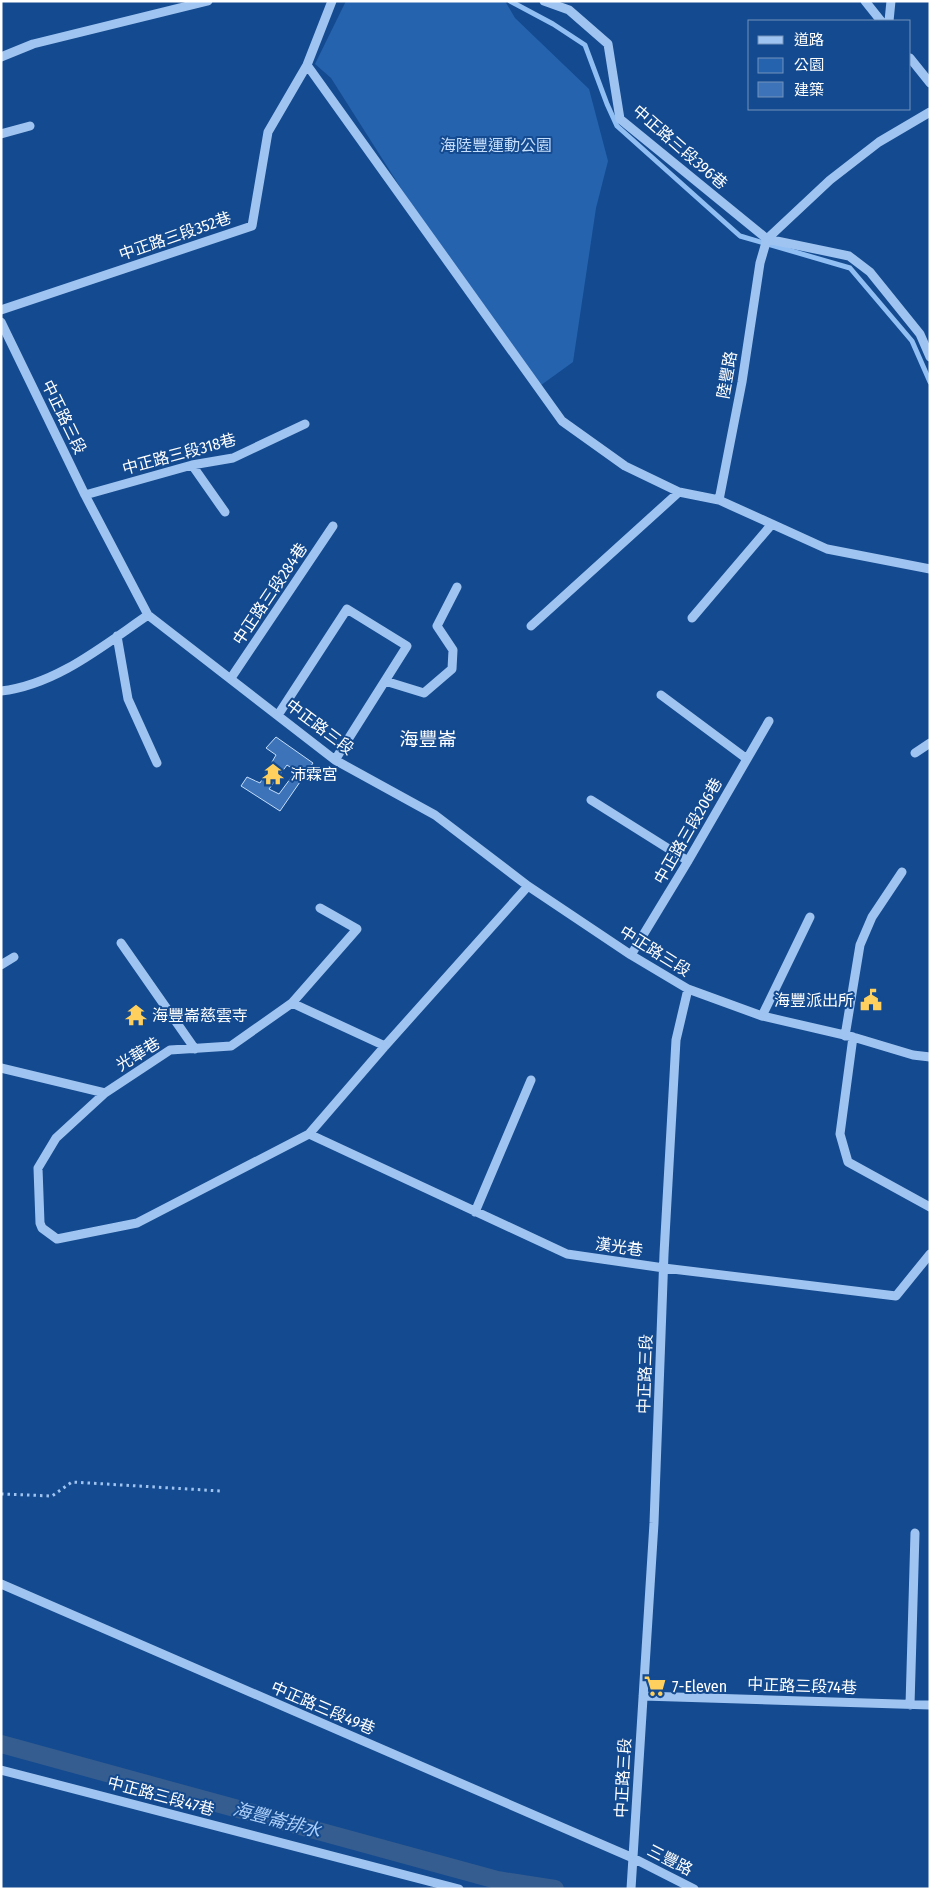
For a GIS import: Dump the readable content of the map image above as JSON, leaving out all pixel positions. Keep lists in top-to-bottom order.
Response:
{
  "streets": {
    "street": [
      "中正路三段396巷",
      "中正路三段352巷",
      "陸豐路",
      "中正路三段",
      "中正路三段318巷",
      "中正路三段284巷",
      "中正路三段206巷",
      "光華巷",
      "漢光巷",
      "中正路三段74巷",
      "中正路三段49巷",
      "中正路三段47巷",
      "三豐路"
    ]
  },
  "crossings": [
    ["中正路三段396巷", "陸豐路"],
    ["中正路三段", "中正路三段318巷"],
    ["中正路三段", "中正路三段284巷"],
    ["中正路三段", "中正路三段206巷"],
    ["中正路三段", "漢光巷"],
    ["中正路三段", "中正路三段74巷"],
    ["中正路三段", "中正路三段49巷"],
    ["中正路三段", "三豐路"],
    ["光華巷", "漢光巷"],
    ["中正路三段49巷", "三豐路"]
  ],
  "districts": ["海豐崙"],
  "water": ["海豐崙排水"],
  "parks": ["海陸豐運動公園"],
  "places": {
    "temple": ["沛霖宮", "海豐崙慈雲寺"],
    "public building": ["海豐派出所"],
    "supermarket": ["7-Eleven"]
  },
  "legend": ["道路", "公園", "建築"]
}
